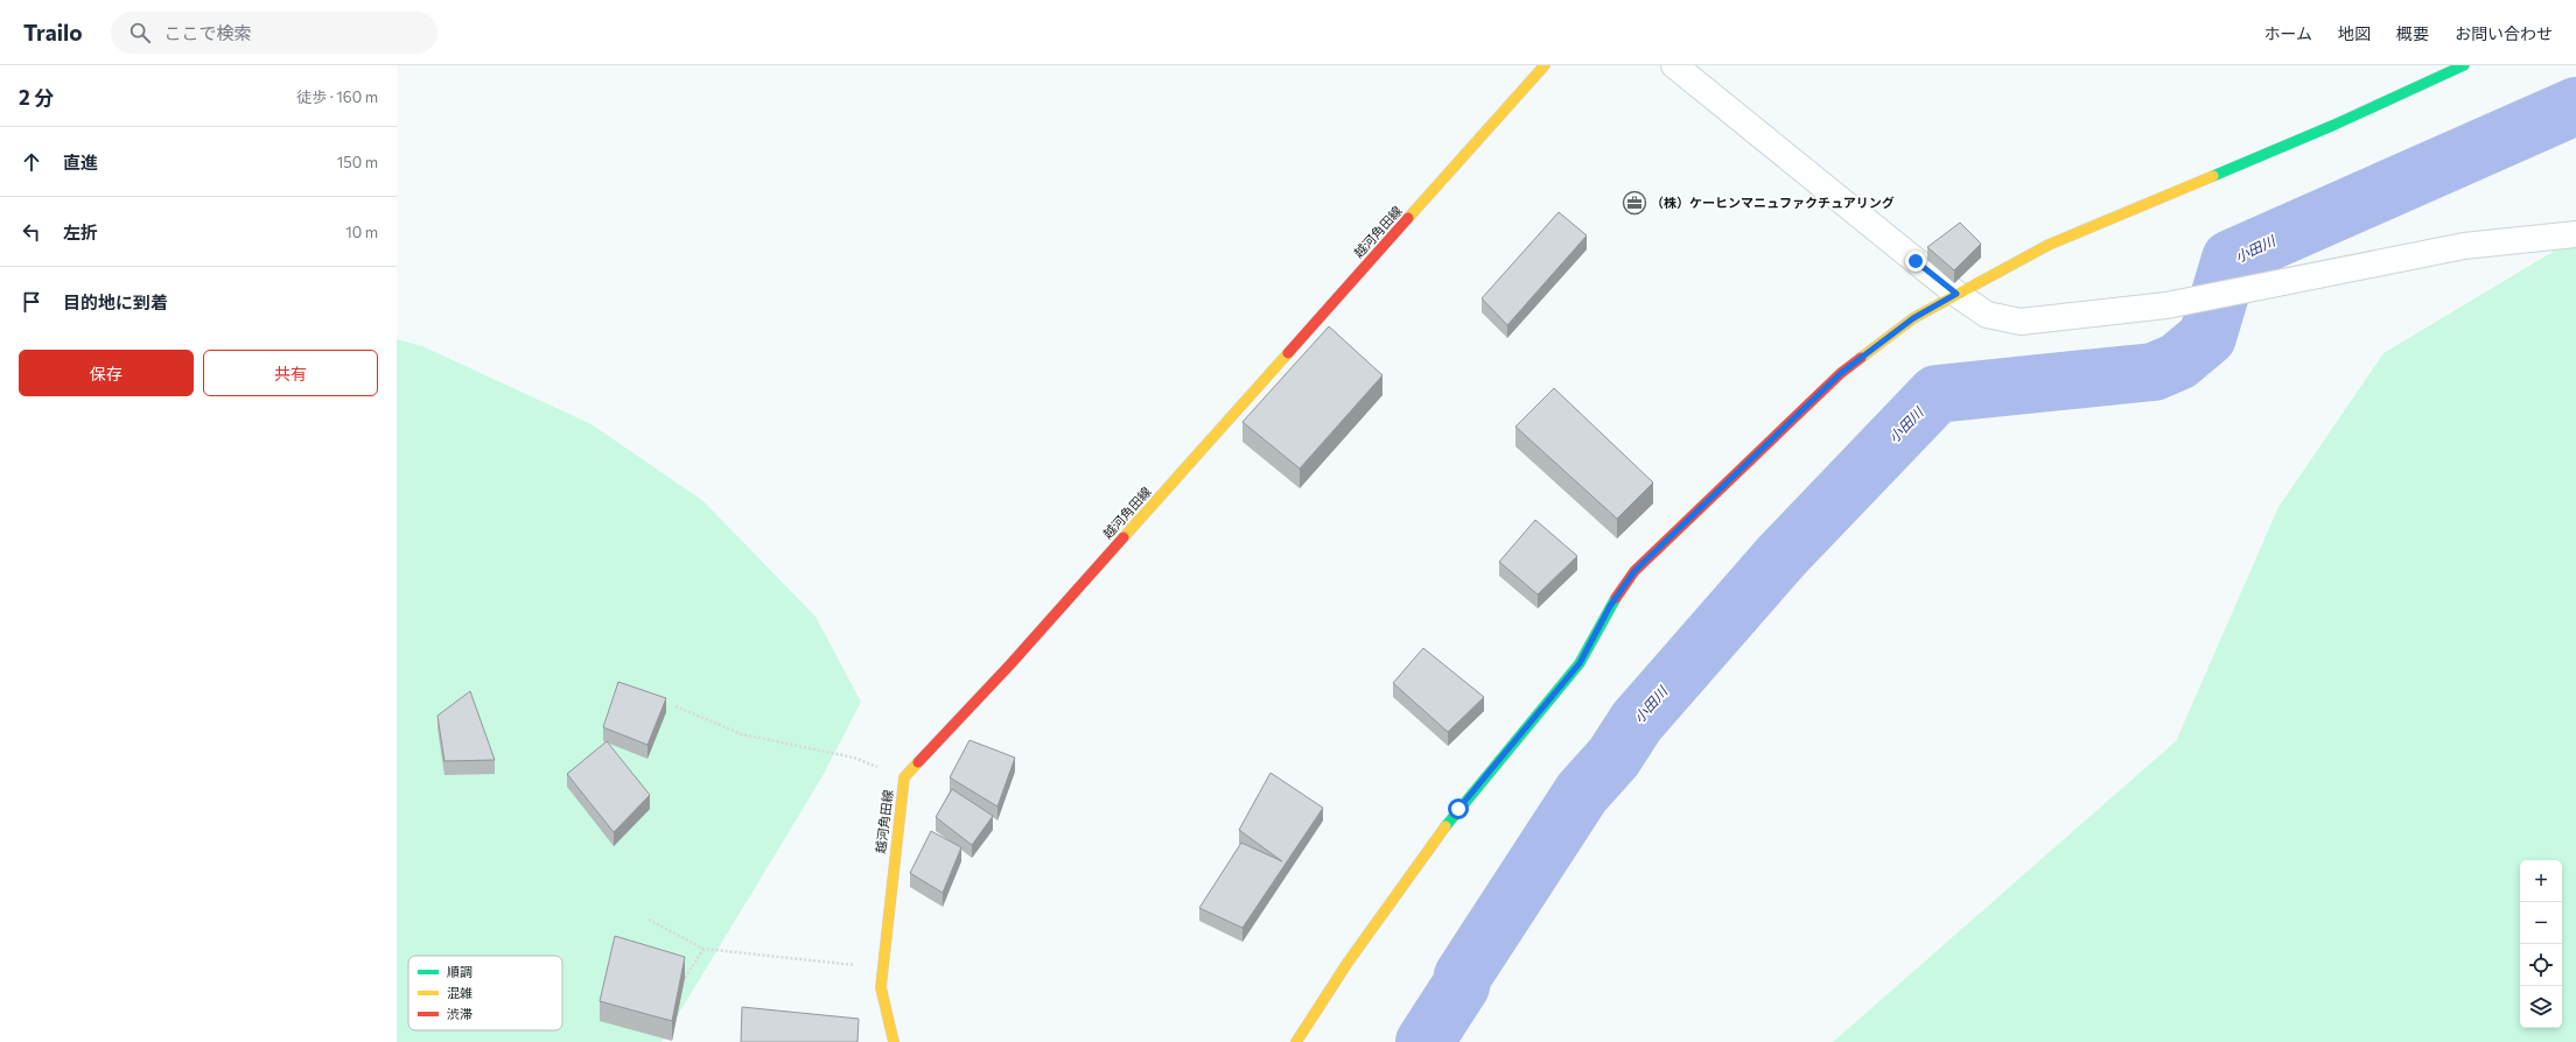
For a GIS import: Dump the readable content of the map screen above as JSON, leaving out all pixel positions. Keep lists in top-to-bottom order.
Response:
{
  "streets": {
    "street": ["越河角田線"]
  },
  "water": ["小田川"],
  "places": {
    "office": ["（株）ケーヒンマニュファクチュアリング"]
  },
  "legend": ["順調", "混雑", "渋滞"],
  "page": {
    "header": "Trailo",
    "search": "ここで検索",
    "nav": [
      "ホーム",
      "地図",
      "概要",
      "お問い合わせ"
    ],
    "heading": ["2 分", "徒歩 · 160 m"],
    "list": [
      ["直進", "150 m"],
      ["左折", "10 m"],
      "目的地に到着"
    ],
    "buttons": ["保存", "共有"],
    "map_buttons": ["+", "−"]
  }
}
